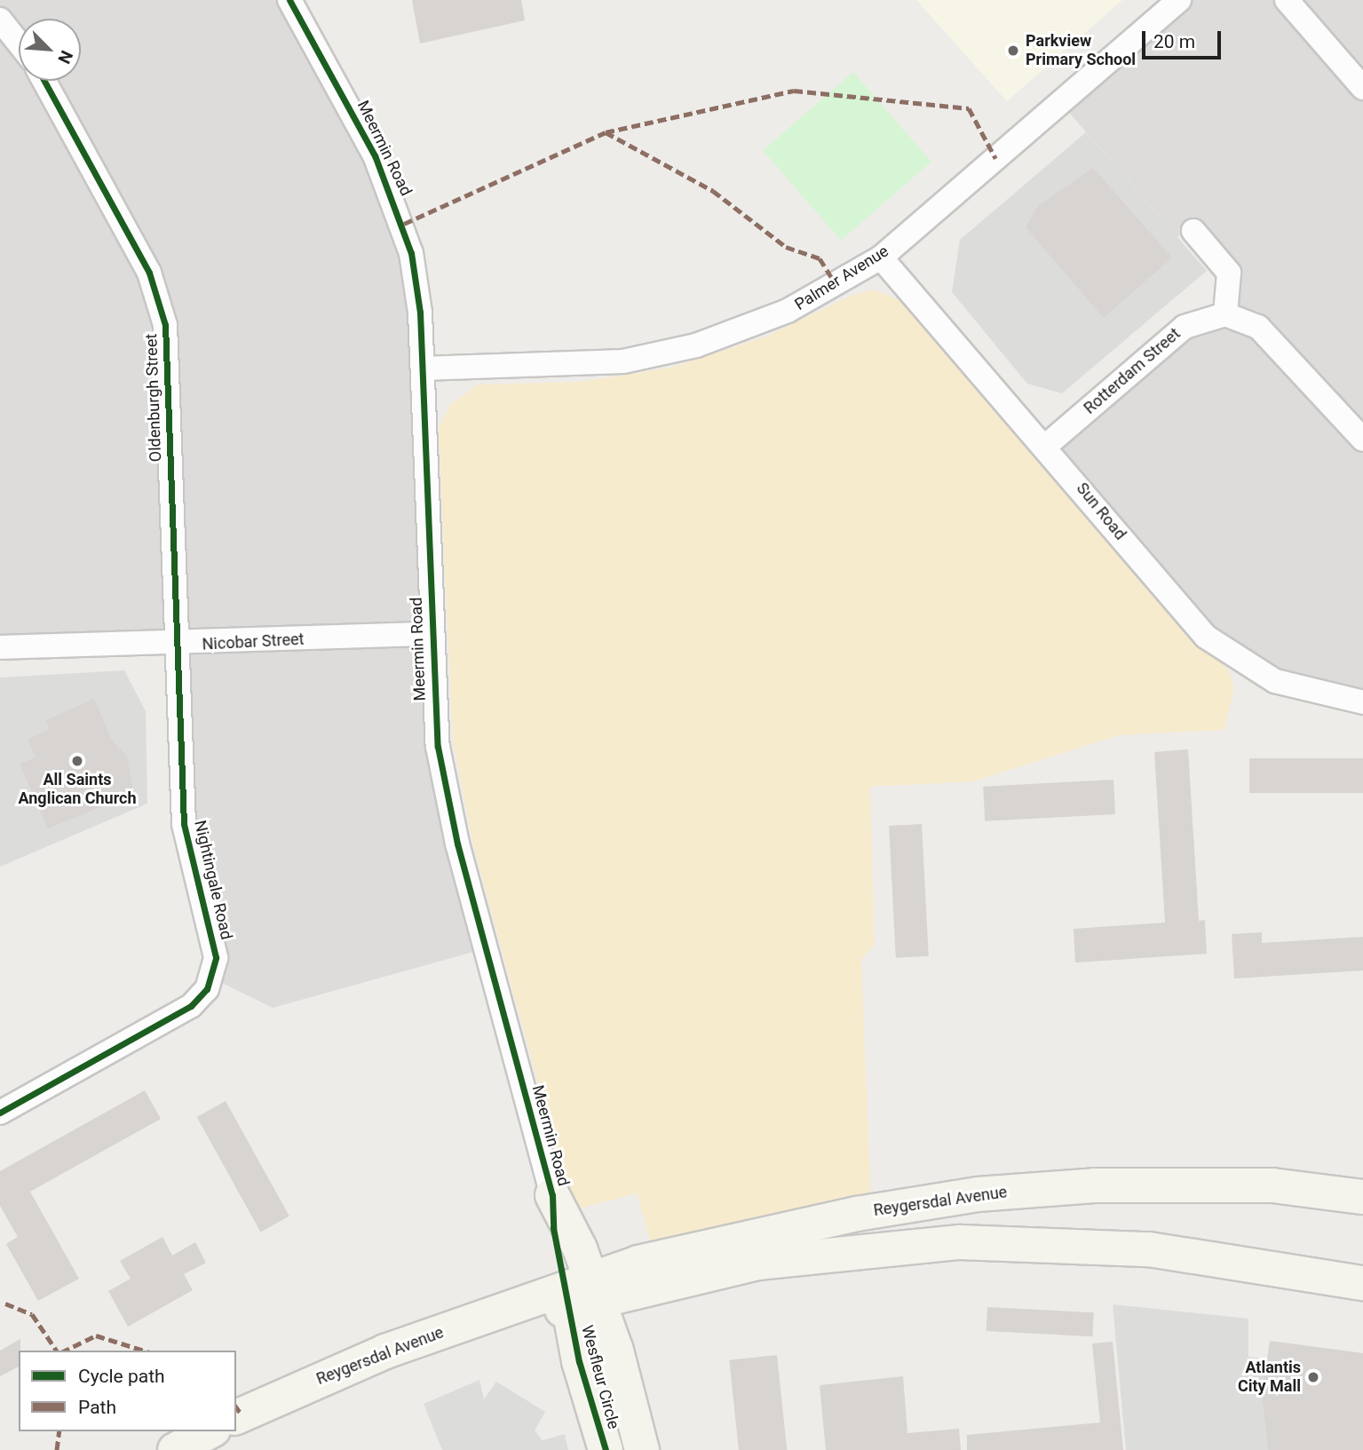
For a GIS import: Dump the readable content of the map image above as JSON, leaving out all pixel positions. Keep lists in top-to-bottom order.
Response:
{
  "streets": {
    "main road": ["Meermin Road", "Reygersdal Avenue", "Wesfleur Circle"],
    "street": [
      "Palmer Avenue",
      "Rotterdam Street",
      "Oldenburgh Street",
      "Sun Road",
      "Nicobar Street",
      "Nightingale Road"
    ]
  },
  "crossings": [
    ["Meermin Road", "Palmer Avenue"],
    ["Meermin Road", "Nicobar Street"],
    ["Meermin Road", "Reygersdal Avenue"],
    ["Meermin Road", "Wesfleur Circle"],
    ["Palmer Avenue", "Sun Road"],
    ["Rotterdam Street", "Sun Road"],
    ["Oldenburgh Street", "Nicobar Street"],
    ["Oldenburgh Street", "Nightingale Road"],
    ["Nicobar Street", "Nightingale Road"],
    ["Reygersdal Avenue", "Wesfleur Circle"]
  ],
  "places": ["Parkview Primary School", "All Saints Anglican Church", "Atlantis City Mall"],
  "legend": ["Cycle path", "Path"],
  "scale_bar": "20 m",
  "north": "bottom right"
}
